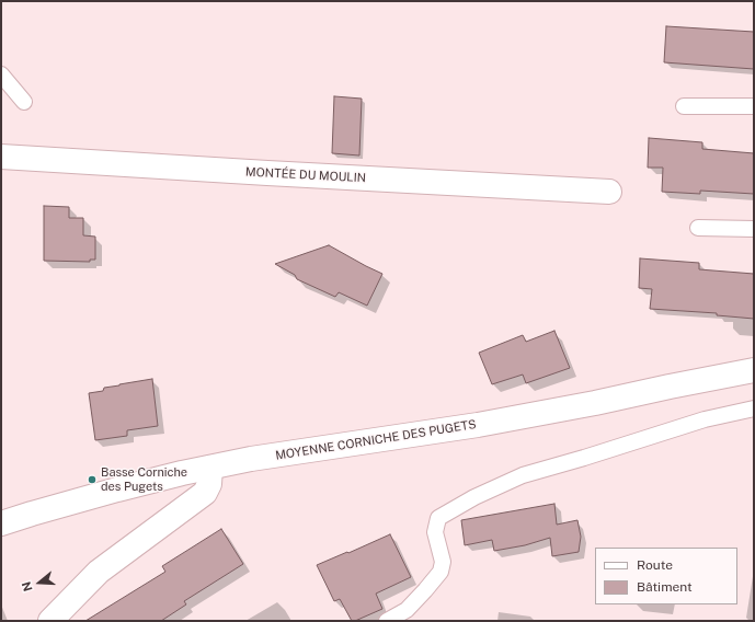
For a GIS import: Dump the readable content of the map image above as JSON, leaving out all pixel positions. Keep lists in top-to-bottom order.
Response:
{
  "streets": {
    "street": ["MONTÉE DU MOULIN", "MOYENNE CORNICHE DES PUGETS"]
  },
  "places": ["Basse Corniche des Pugets"],
  "legend": ["Route", "Bâtiment"],
  "north": "left"
}
